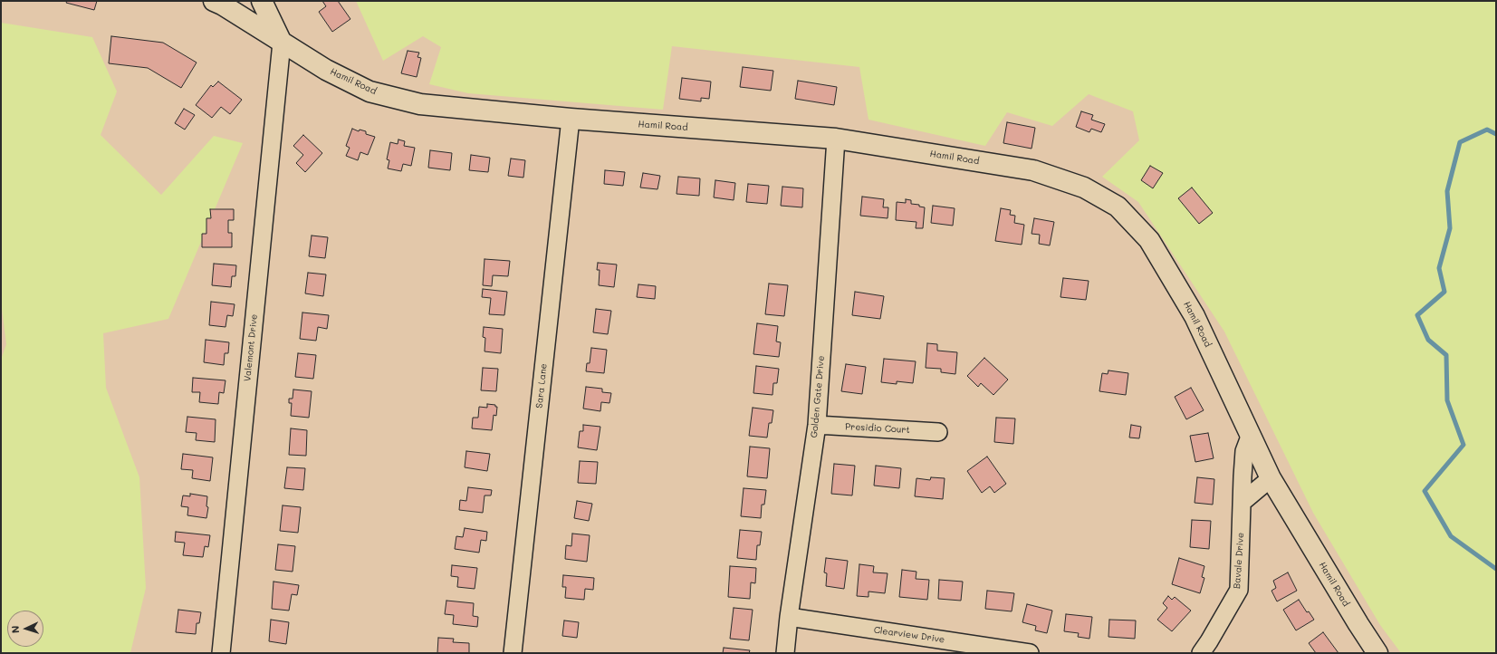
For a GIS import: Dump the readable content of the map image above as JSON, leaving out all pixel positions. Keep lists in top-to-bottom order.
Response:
{
  "streets": {
    "street": [
      "Hamil Road",
      "Valemont Drive",
      "Sara Lane",
      "Golden Gate Drive",
      "Presidio Court",
      "Bavale Drive",
      "Clearview Drive"
    ]
  },
  "crossings": [
    ["Hamil Road", "Valemont Drive"],
    ["Hamil Road", "Sara Lane"],
    ["Hamil Road", "Golden Gate Drive"],
    ["Hamil Road", "Bavale Drive"],
    ["Golden Gate Drive", "Presidio Court"],
    ["Golden Gate Drive", "Clearview Drive"]
  ],
  "north": "left"
}
